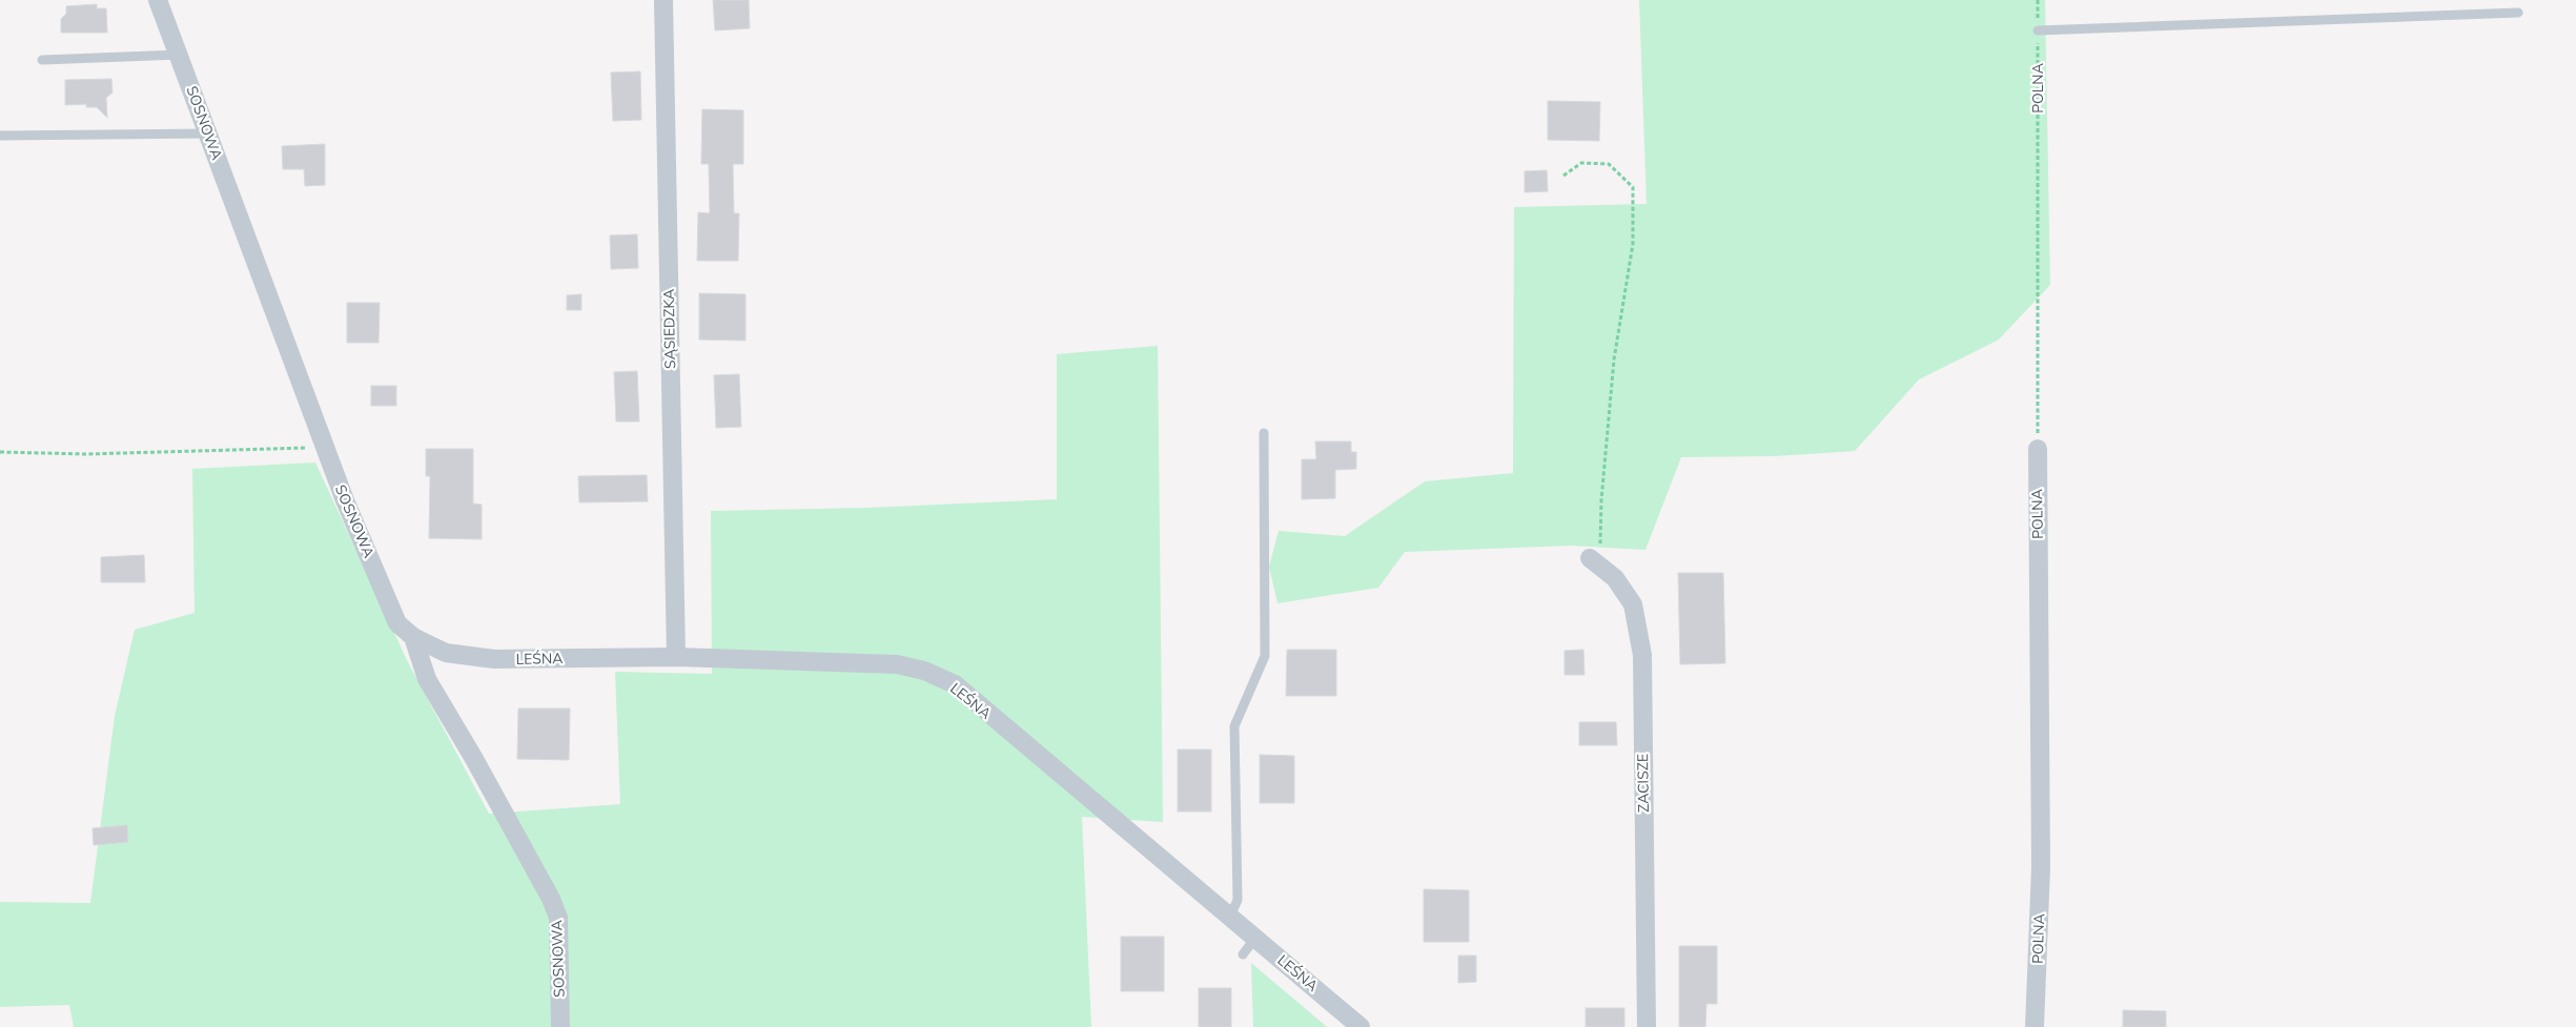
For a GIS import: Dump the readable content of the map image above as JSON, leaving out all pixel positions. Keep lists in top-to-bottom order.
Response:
{
  "streets": {
    "street": [
      "POLNA",
      "SOSNOWA",
      "SĄSIEDZKA",
      "LEŚNA",
      "ZACISZE"
    ]
  },
  "crossings": [
    ["SOSNOWA", "LEŚNA"],
    ["SĄSIEDZKA", "LEŚNA"]
  ]
}
